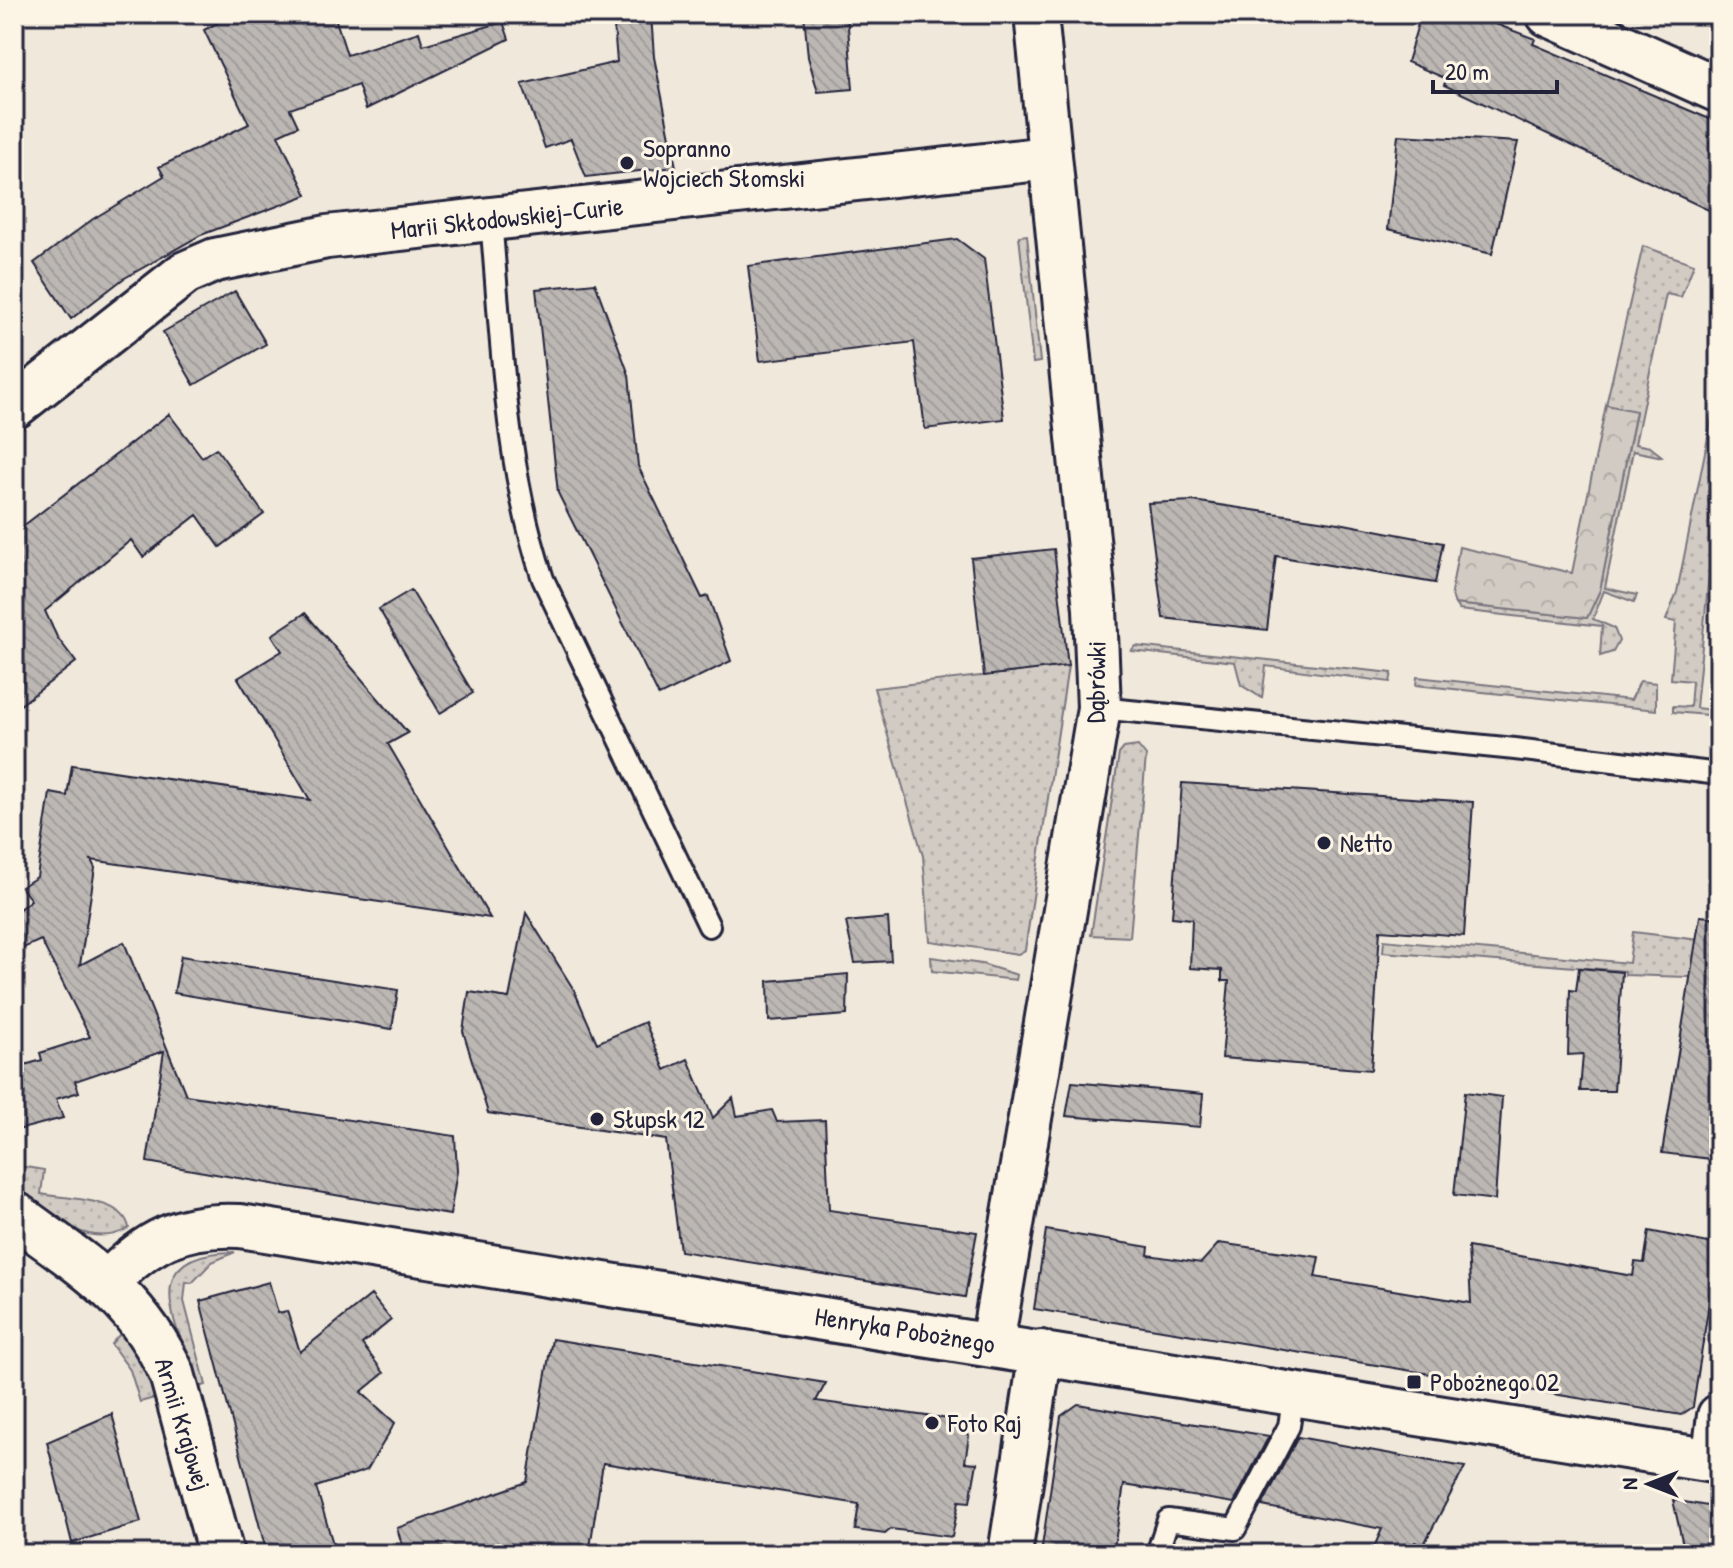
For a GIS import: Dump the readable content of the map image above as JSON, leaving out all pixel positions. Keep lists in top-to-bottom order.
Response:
{
  "streets": {
    "street": [
      "Marii Skłodowskiej-Curie",
      "Dąbrówki",
      "Henryka Pobożnego",
      "Armii Krajowej"
    ]
  },
  "crossings": [
    ["Marii Skłodowskiej-Curie", "Dąbrówki"],
    ["Dąbrówki", "Henryka Pobożnego"],
    ["Henryka Pobożnego", "Armii Krajowej"]
  ],
  "places": {
    "other": [
      "Sopranno Wojciech Słomski",
      "Netto",
      "Słupsk 12",
      "Foto Raj"
    ],
    "transit": ["Pobożnego 02"]
  },
  "scale_bar": "20 m",
  "north": "left"
}
